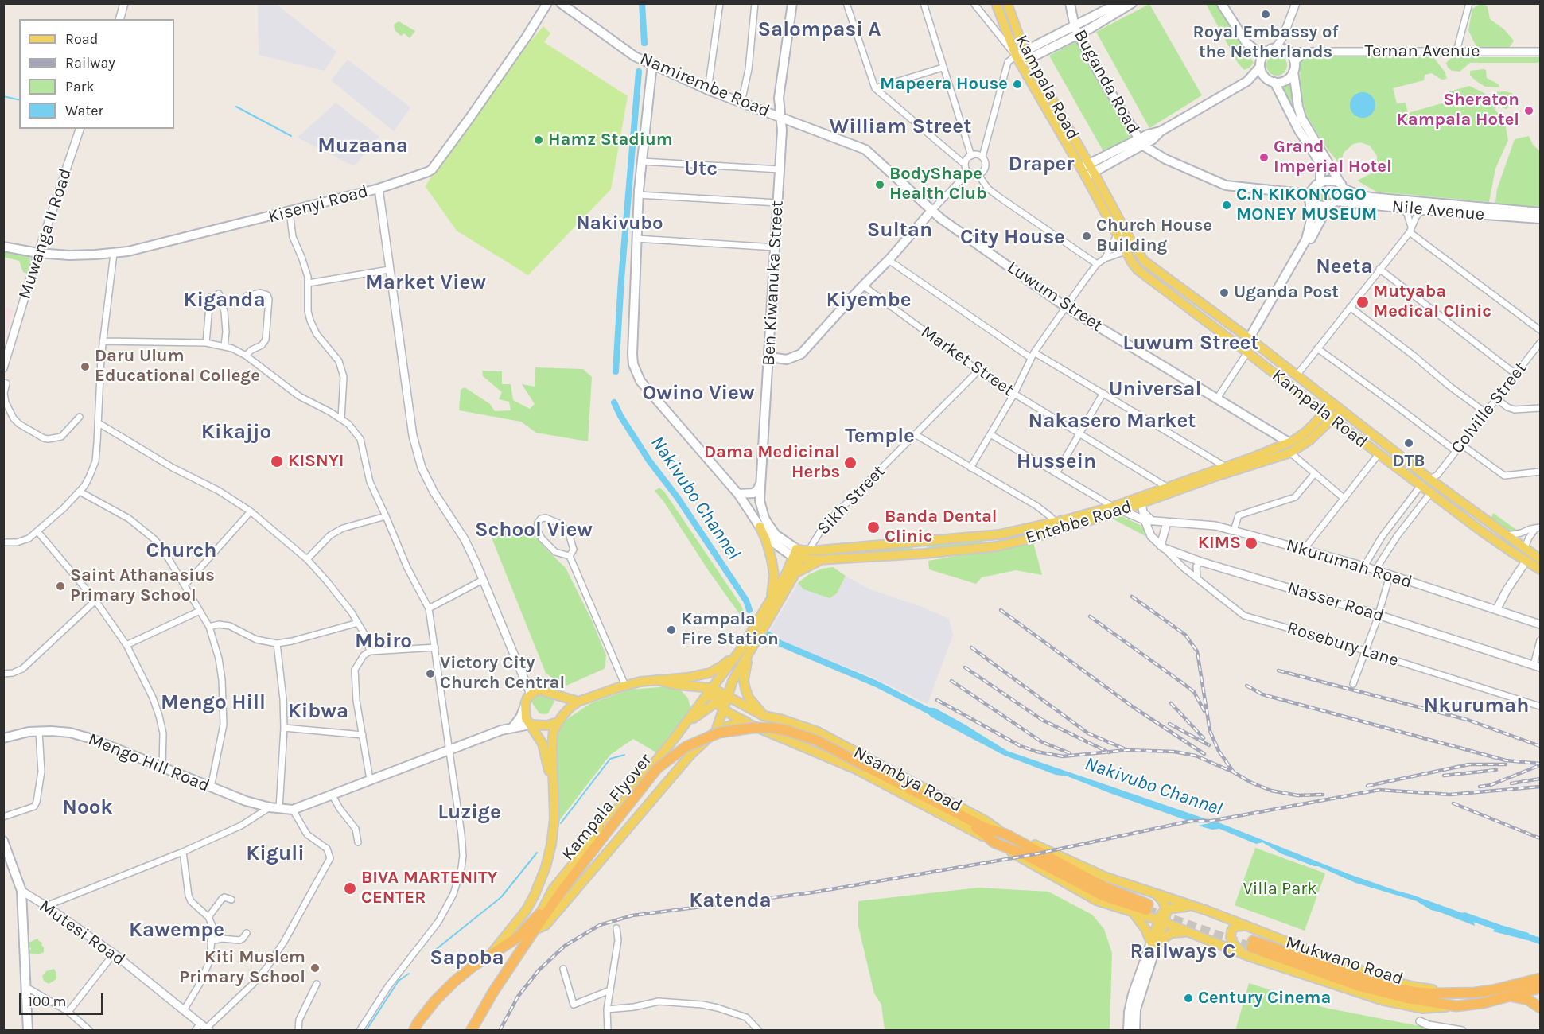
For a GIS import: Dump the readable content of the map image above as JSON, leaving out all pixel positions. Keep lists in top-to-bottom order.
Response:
{
  "streets": {
    "highway": ["Kampala Flyover", "Mukwano Road"],
    "main road": [
      "Buganda Road",
      "Namirembe Road",
      "Kampala Road",
      "Kisenyi Road",
      "Nile Avenue",
      "Ben Kiwanuka Street",
      "Luwum Street",
      "Entebbe Road",
      "Mengo Hill Road",
      "Nsambya Road"
    ],
    "street": [
      "Ternan Avenue",
      "Muwanga II Road",
      "Market Street",
      "Colville Street",
      "Sikh Street",
      "Nkurumah Road",
      "Nasser Road",
      "Rosebury Lane",
      "Mutesi Road"
    ]
  },
  "crossings": [
    ["Buganda Road", "Nile Avenue"],
    ["Namirembe Road", "Ben Kiwanuka Street"],
    ["Namirembe Road", "Luwum Street"],
    ["Kampala Road", "Colville Street"],
    ["Kampala Road", "Entebbe Road"],
    ["Kisenyi Road", "Muwanga II Road"],
    ["Ben Kiwanuka Street", "Luwum Street"],
    ["Ben Kiwanuka Street", "Sikh Street"],
    ["Ben Kiwanuka Street", "Entebbe Road"],
    ["Luwum Street", "Entebbe Road"],
    ["Market Street", "Sikh Street"],
    ["Market Street", "Entebbe Road"],
    ["Sikh Street", "Entebbe Road"],
    ["Entebbe Road", "Nkurumah Road"],
    ["Nasser Road", "Rosebury Lane"],
    ["Nsambya Road", "Mukwano Road"]
  ],
  "districts": [
    "Salompasi A",
    "William Street",
    "Muzaana",
    "Draper",
    "Utc",
    "Nakivubo",
    "Sultan",
    "City House",
    "Neeta",
    "Market View",
    "Kiganda",
    "Kiyembe",
    "Luwum Street",
    "Universal",
    "Owino View",
    "Nakasero Market",
    "Kikajjo",
    "Temple",
    "Hussein",
    "School View",
    "Church",
    "Mbiro",
    "Mengo Hill",
    "Nkurumah",
    "Kibwa",
    "Nook",
    "Luzige",
    "Kiguli",
    "Katenda",
    "Kawempe",
    "Railways C",
    "Sapoba"
  ],
  "water": ["Nakivubo Channel"],
  "parks": ["Villa Park"],
  "places": [
    "Royal Embassy of the Netherlands",
    "Mapeera House",
    "Sheraton Kampala Hotel",
    "Hamz Stadium",
    "Grand Imperial Hotel",
    "BodyShape Health Club",
    "C.N KIKONYOGO MONEY MUSEUM",
    "Church House Building",
    "Uganda Post",
    "Mutyaba Medical Clinic",
    "Daru Ulum Educational College",
    "DTB",
    "KISNYI",
    "Dama Medicinal Herbs",
    "Banda Dental Clinic",
    "KIMS",
    "Saint Athanasius Primary School",
    "Kampala Fire Station",
    "Victory City Church Central",
    "BIVA MARTENITY CENTER",
    "Kiti Muslem Primary School",
    "Century Cinema"
  ],
  "legend": [
    "Road",
    "Railway",
    "Park",
    "Water"
  ],
  "scale_bar": "100 m"
}
